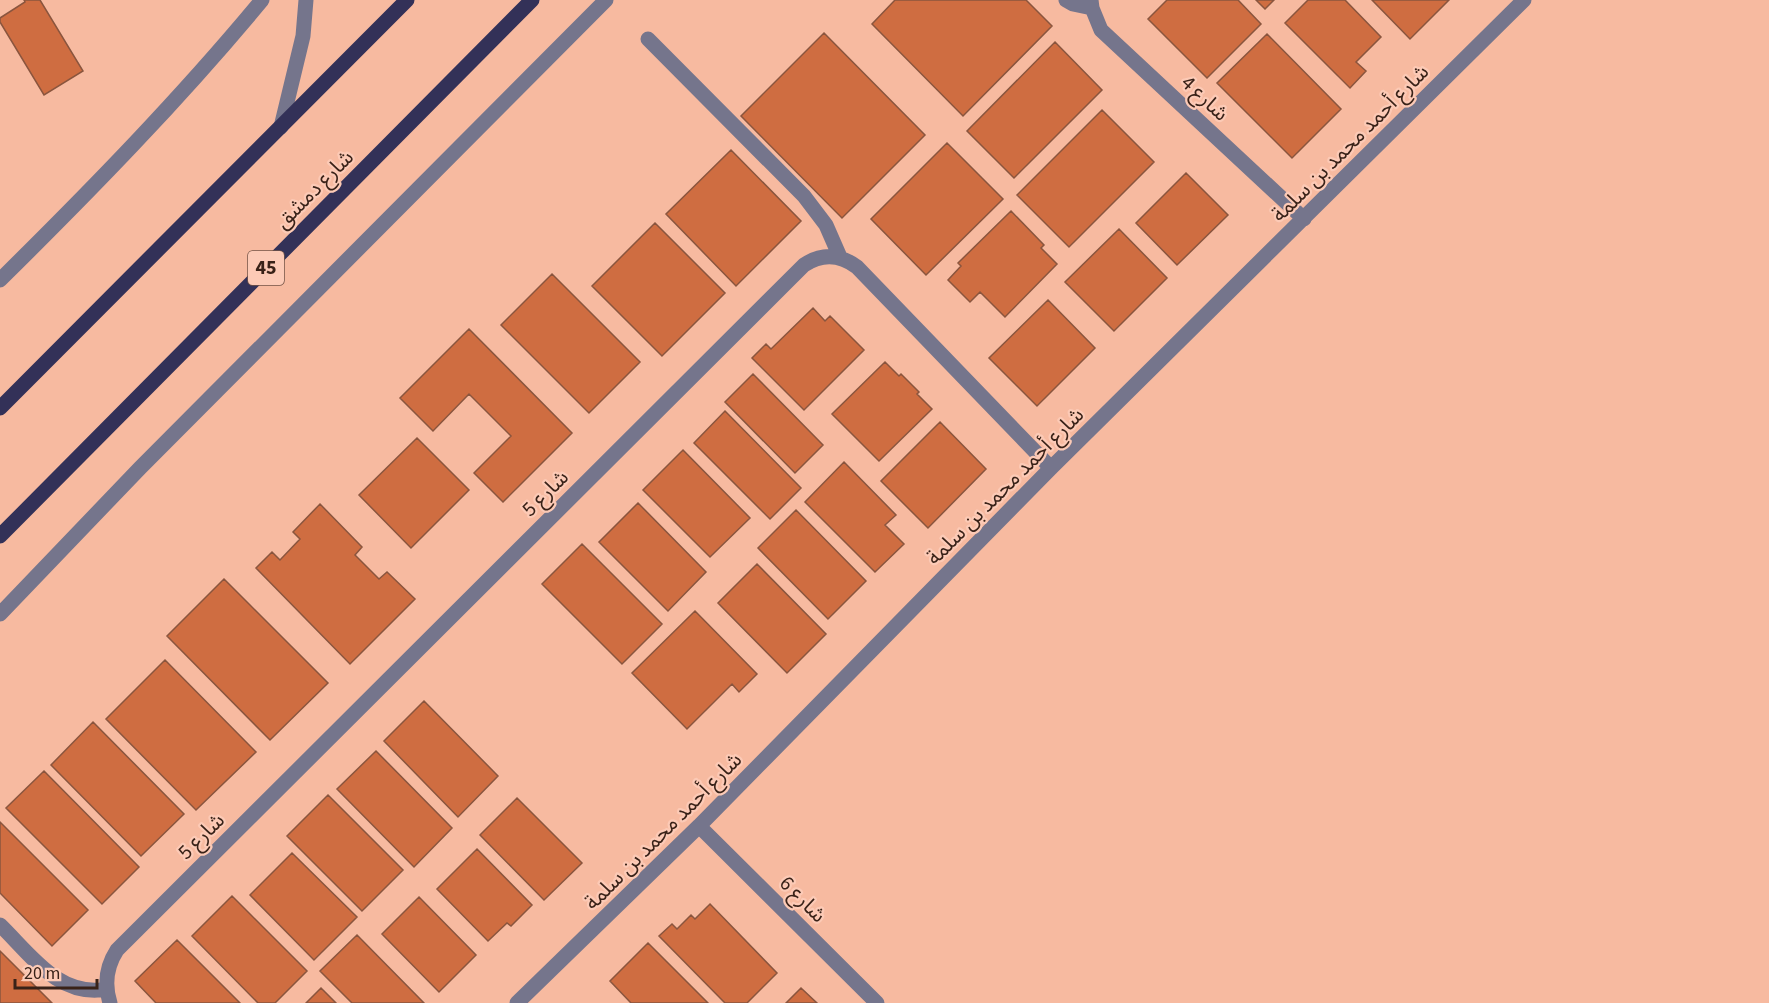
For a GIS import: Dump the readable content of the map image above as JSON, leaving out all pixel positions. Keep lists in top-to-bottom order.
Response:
{
  "streets": {
    "main road": ["شارع دمشق", "45"],
    "street": [
      "شارع 4",
      "شارع أحمد محمد بن سلمة",
      "شارع 5",
      "شارع 6"
    ]
  },
  "crossings": [
    ["شارع 4", "شارع أحمد محمد بن سلمة"],
    ["شارع أحمد محمد بن سلمة", "شارع 6"]
  ],
  "scale_bar": "20 m"
}
